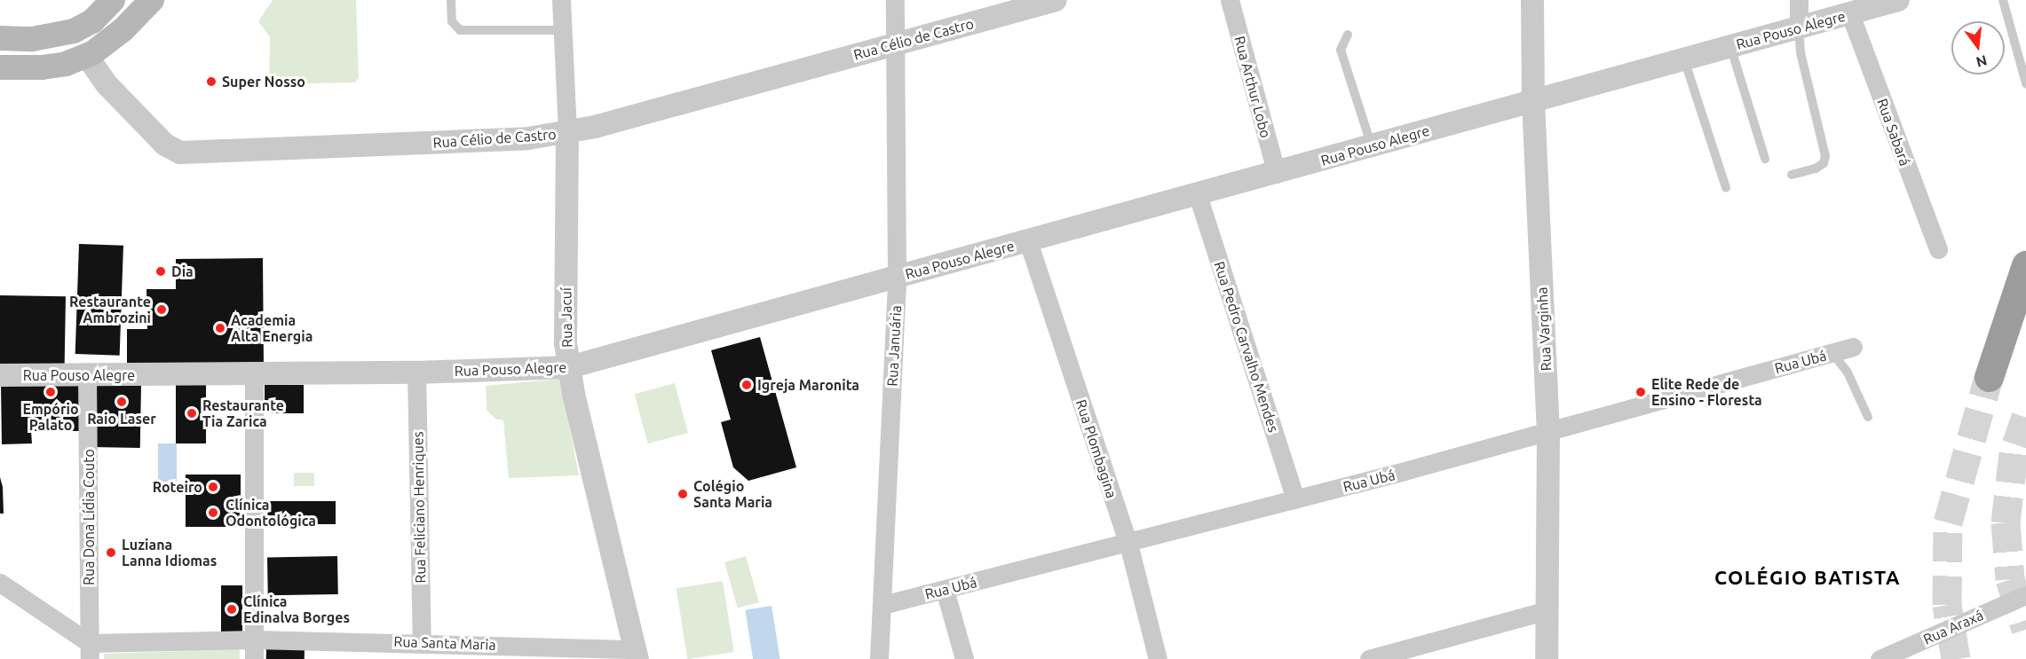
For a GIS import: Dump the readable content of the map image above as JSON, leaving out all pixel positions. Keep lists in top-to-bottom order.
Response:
{
  "streets": {
    "street": [
      "Rua Pouso Alegre",
      "Rua Célio de Castro",
      "Rua Arthur Lobo",
      "Rua Sabará",
      "Rua Jacuí",
      "Rua Varginha",
      "Rua Januária",
      "Rua Pedro Carvalho Mendes",
      "Rua Ubá",
      "Rua Plombagina",
      "Rua Feliciano Henriques",
      "Rua Dona Lídia Couto",
      "Rua Araxá",
      "Rua Santa Maria"
    ]
  },
  "crossings": [
    ["Rua Pouso Alegre", "Rua Arthur Lobo"],
    ["Rua Pouso Alegre", "Rua Sabará"],
    ["Rua Pouso Alegre", "Rua Jacuí"],
    ["Rua Pouso Alegre", "Rua Varginha"],
    ["Rua Pouso Alegre", "Rua Januária"],
    ["Rua Pouso Alegre", "Rua Pedro Carvalho Mendes"],
    ["Rua Pouso Alegre", "Rua Plombagina"],
    ["Rua Pouso Alegre", "Rua Feliciano Henriques"],
    ["Rua Pouso Alegre", "Rua Dona Lídia Couto"],
    ["Rua Célio de Castro", "Rua Jacuí"],
    ["Rua Célio de Castro", "Rua Januária"],
    ["Rua Jacuí", "Rua Santa Maria"],
    ["Rua Varginha", "Rua Ubá"],
    ["Rua Januária", "Rua Ubá"],
    ["Rua Pedro Carvalho Mendes", "Rua Ubá"],
    ["Rua Ubá", "Rua Plombagina"],
    ["Rua Feliciano Henriques", "Rua Santa Maria"],
    ["Rua Dona Lídia Couto", "Rua Santa Maria"]
  ],
  "districts": ["COLÉGIO BATISTA"],
  "places": [
    "Super Nosso",
    "Dia",
    "Restaurante Ambrozini",
    "Academia Alta Energia",
    "Igreja Maronita",
    "Empório Palato",
    "Elite Rede de Ensino - Floresta",
    "Raio Laser",
    "Restaurante Tia Zarica",
    "Roteiro",
    "Colégio Santa Maria",
    "Clínica Odontológica",
    "Luziana Lanna Idiomas",
    "Clínica Edinalva Borges"
  ],
  "north": "bottom"
}
